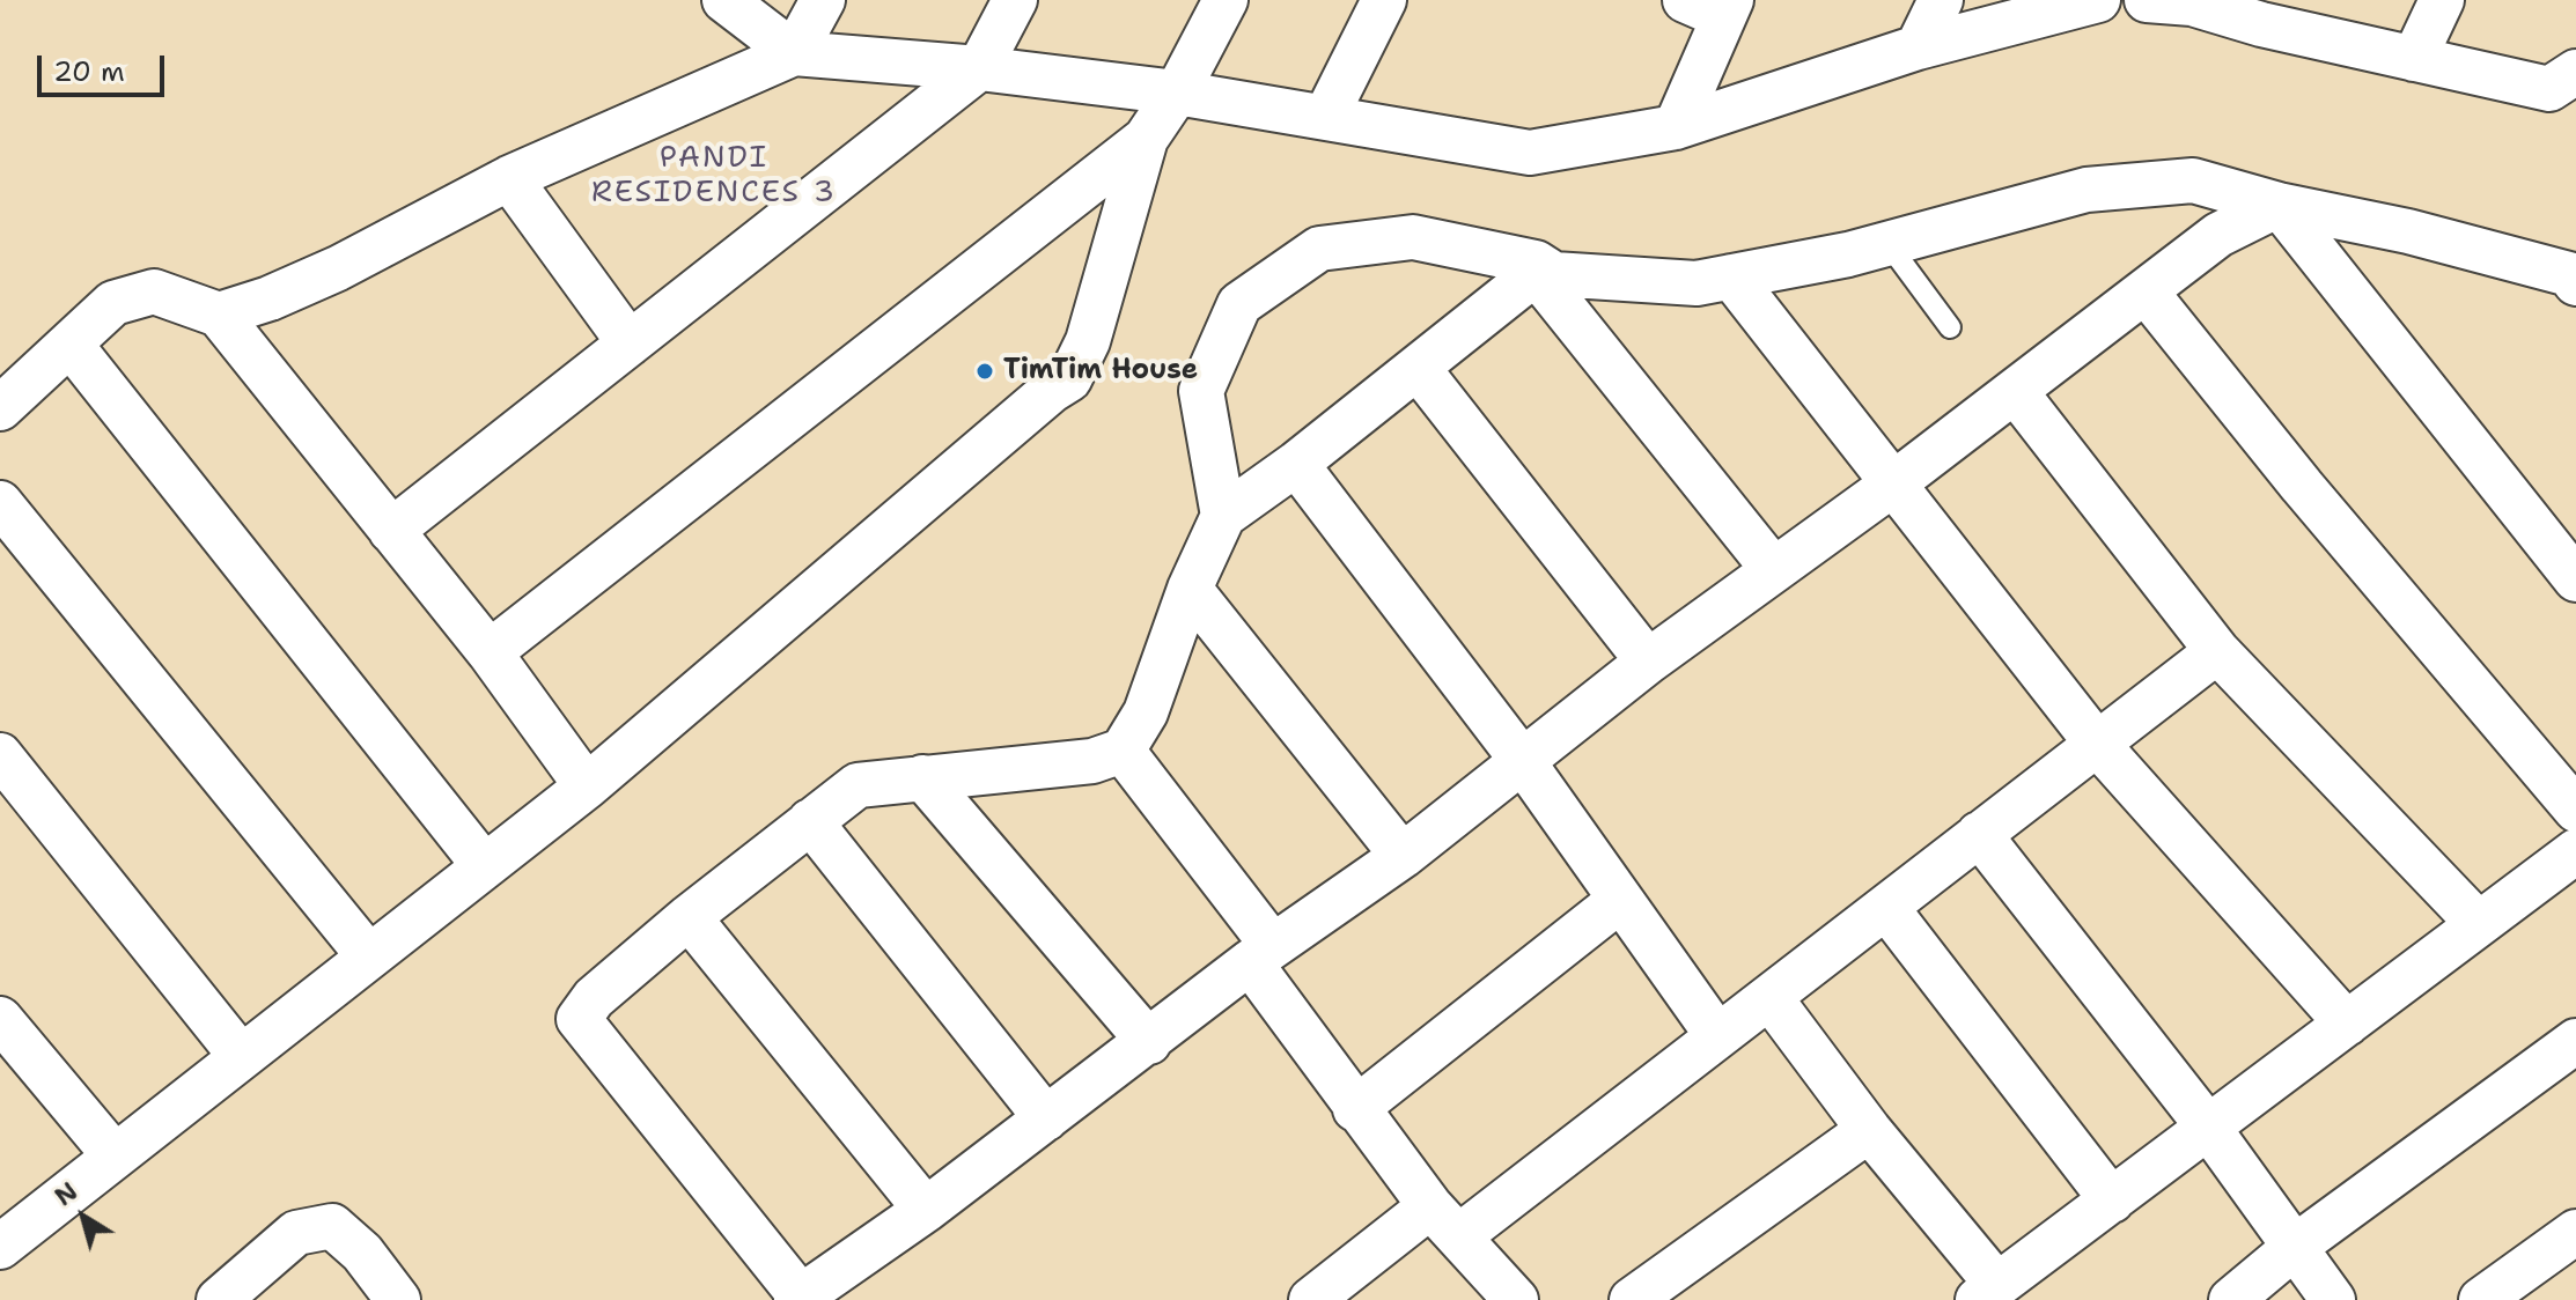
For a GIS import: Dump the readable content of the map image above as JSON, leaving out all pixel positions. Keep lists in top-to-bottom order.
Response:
{
  "districts": ["PANDI RESIDENCES 3"],
  "places": ["TimTim House"],
  "scale_bar": "20 m",
  "north": "top left"
}
